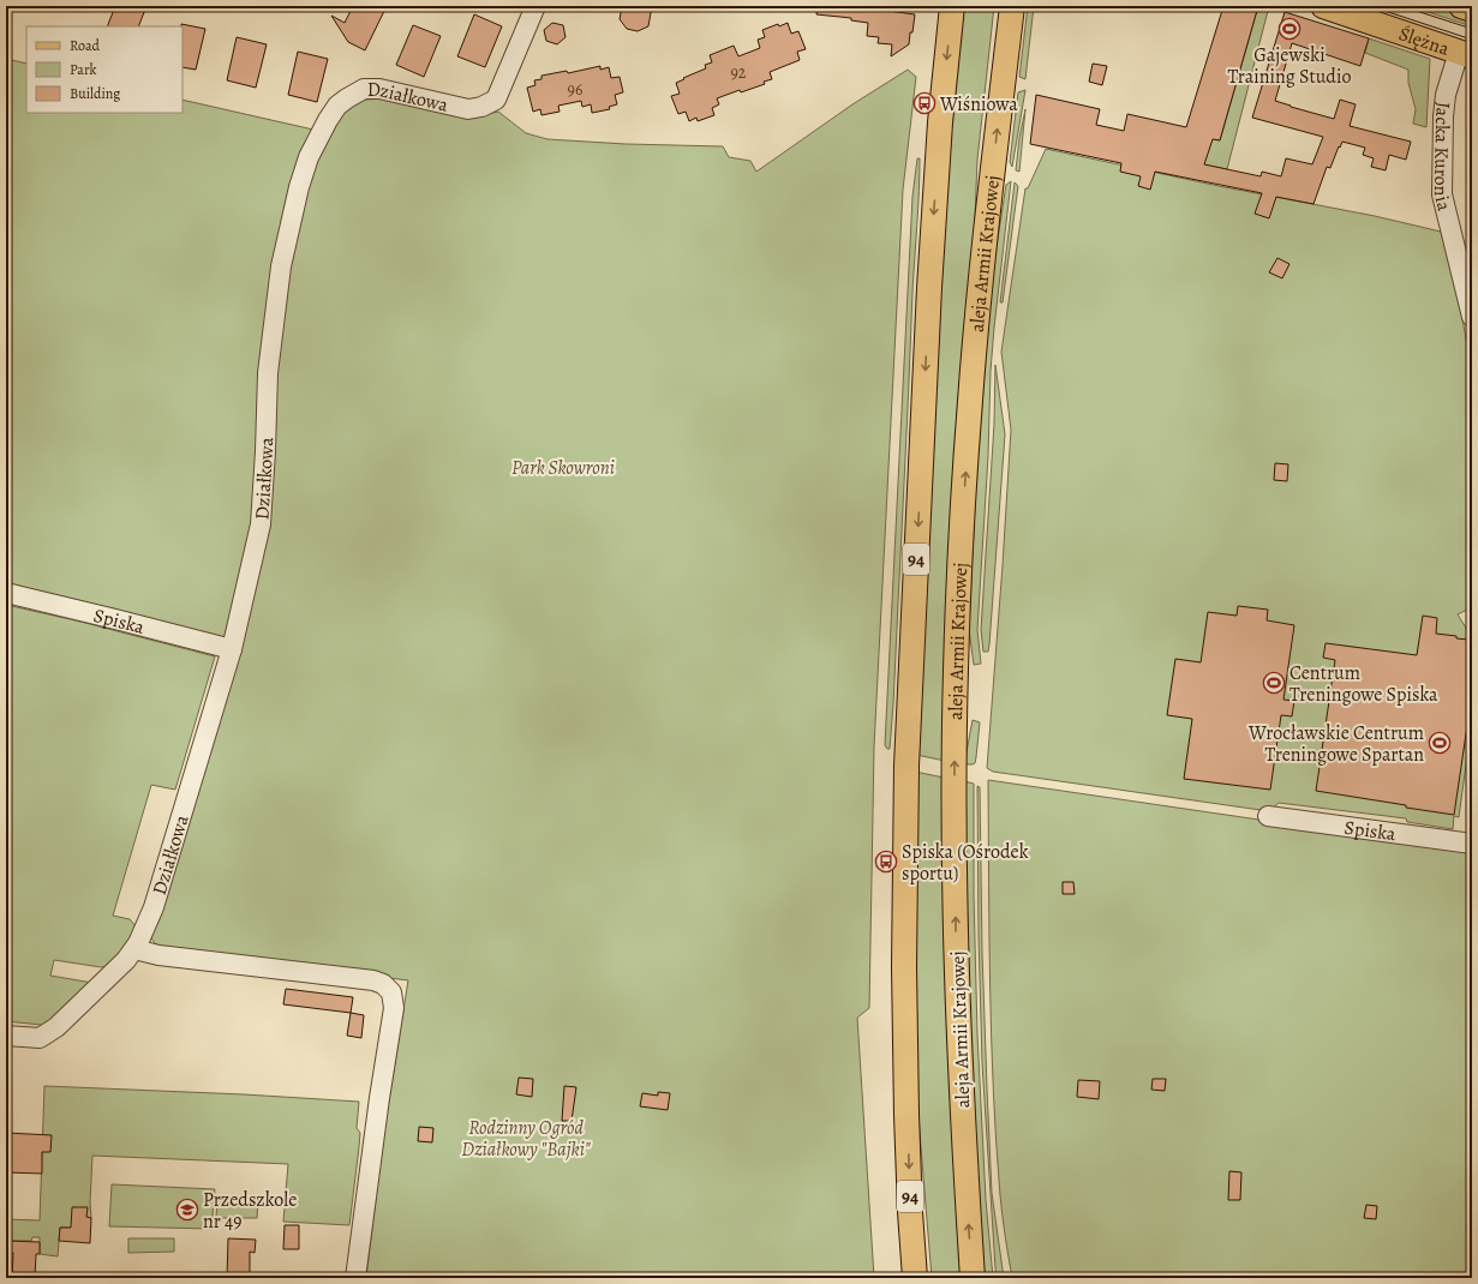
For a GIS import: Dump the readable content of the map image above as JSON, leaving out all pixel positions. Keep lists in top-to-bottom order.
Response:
{
  "streets": {
    "main road": ["Ślężna", "aleja Armii Krajowej", "94"],
    "street": ["Działkowa", "Jacka Kuronia", "Spiska"]
  },
  "crossings": [
    ["Ślężna", "Jacka Kuronia"],
    ["Działkowa", "Spiska"]
  ],
  "parks": ["Park Skowroni", "Rodzinny Ogród Działkowy \"Bajki\""],
  "places": {
    "sports": ["Gajewski Training Studio", "Centrum Treningowe Spiska", "Wrocławskie Centrum Treningowe Spartan"],
    "bus stop": ["Wiśniowa", "Spiska (Ośrodek sportu)"],
    "school or university": ["Przedszkole nr 49"]
  },
  "house_numbers": ["92", "96"],
  "legend": ["Road", "Park", "Building"]
}
